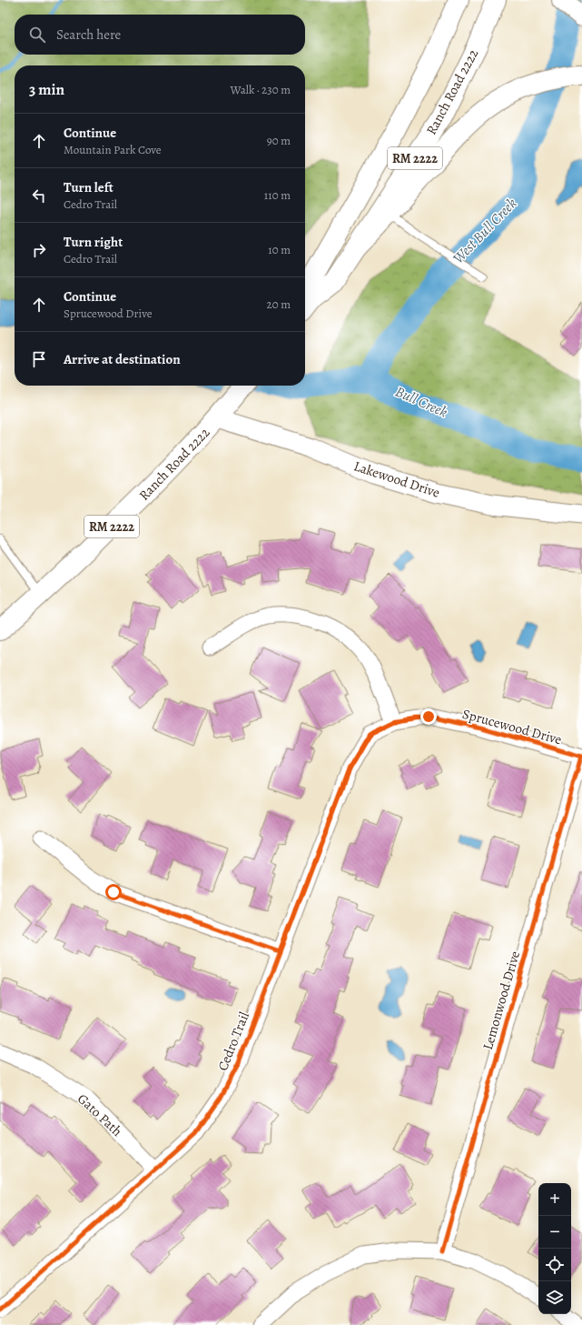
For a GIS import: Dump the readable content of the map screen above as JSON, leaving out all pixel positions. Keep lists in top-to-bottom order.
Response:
{
  "streets": {
    "main road": ["Ranch Road 2222", "RM 2222"],
    "street": [
      "Lakewood Drive",
      "Sprucewood Drive",
      "Lemonwood Drive",
      "Cedro Trail",
      "Gato Path"
    ]
  },
  "crossings": [
    ["Ranch Road 2222", "RM 2222"],
    ["Ranch Road 2222", "Lakewood Drive"],
    ["Sprucewood Drive", "Lemonwood Drive"],
    ["Sprucewood Drive", "Cedro Trail"],
    ["Cedro Trail", "Gato Path"]
  ],
  "water": ["West Bull Creek", "Bull Creek"],
  "page": {
    "search": "Search here",
    "heading": ["3 min", "Walk · 230 m"],
    "list": [
      ["Continue", "Mountain Park Cove", "90 m"],
      ["Turn left", "Cedro Trail", "110 m"],
      ["Turn right", "Cedro Trail", "10 m"],
      ["Continue", "Sprucewood Drive", "20 m"],
      "Arrive at destination"
    ],
    "map_buttons": ["+", "−"]
  }
}
